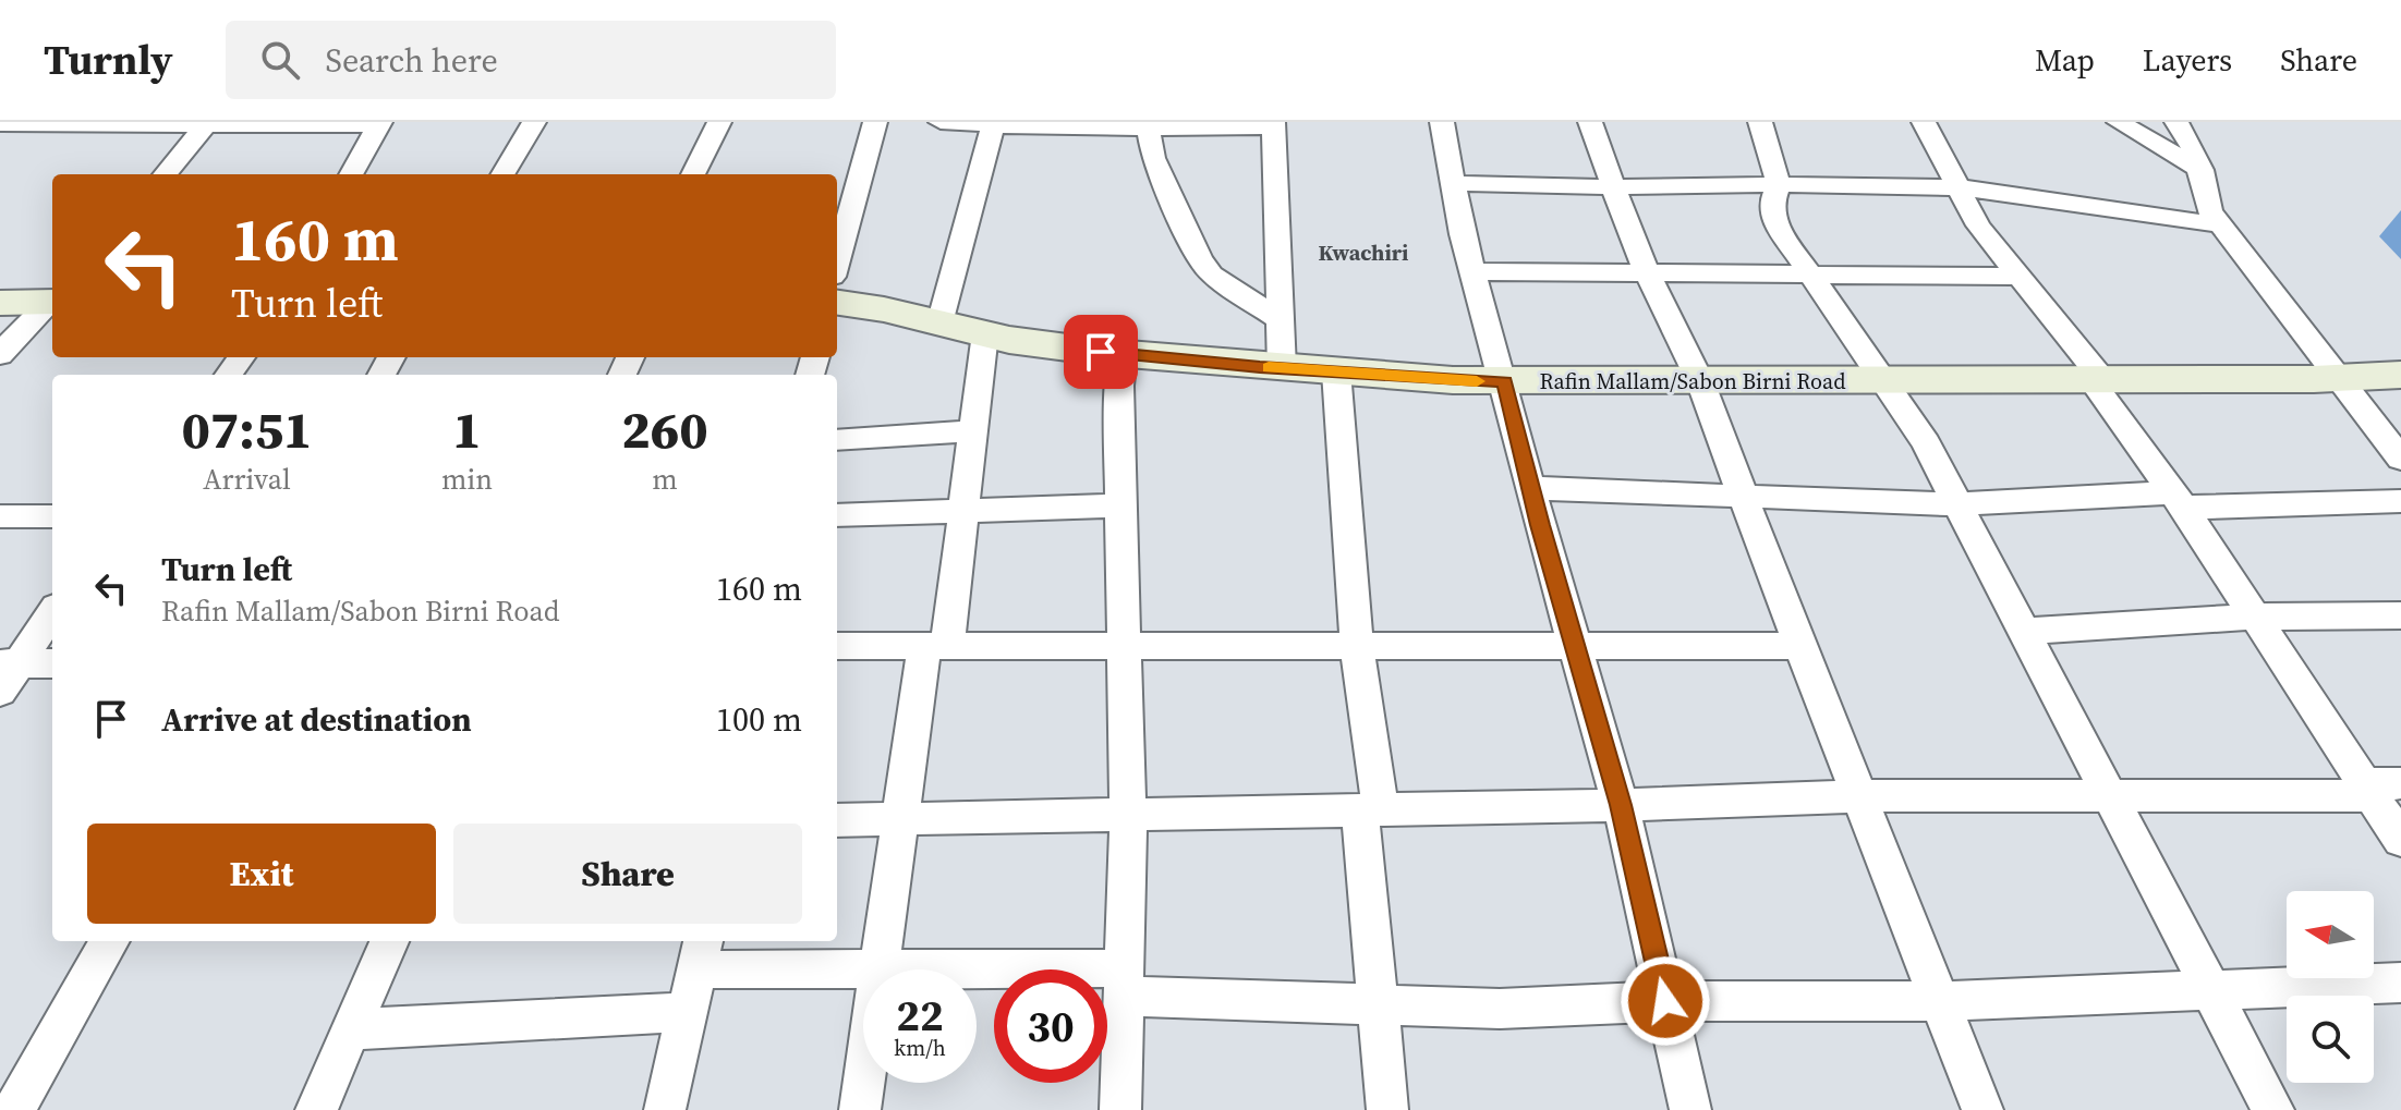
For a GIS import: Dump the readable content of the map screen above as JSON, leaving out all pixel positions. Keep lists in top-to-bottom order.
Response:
{
  "streets": {
    "street": ["Rafin Mallam/Sabon Birni Road"]
  },
  "districts": ["Kwachiri"],
  "north": "left",
  "page": {
    "header": "Turnly",
    "search": "Search here",
    "nav": ["Map", "Layers", "Share"],
    "turn": ["160 m", "Turn left"],
    "eta": [
      "07:51",
      "Arrival",
      "1",
      "min",
      "260",
      "m"
    ],
    "list": [
      {
        "name": "Turn left",
        "note": "Rafin Mallam/Sabon Birni Road",
        "value": "160 m"
      },
      {
        "name": "Arrive at destination",
        "value": "100 m"
      }
    ],
    "buttons": ["Exit", "Share"],
    "speed": "22 km/h",
    "limit": "30"
  }
}
